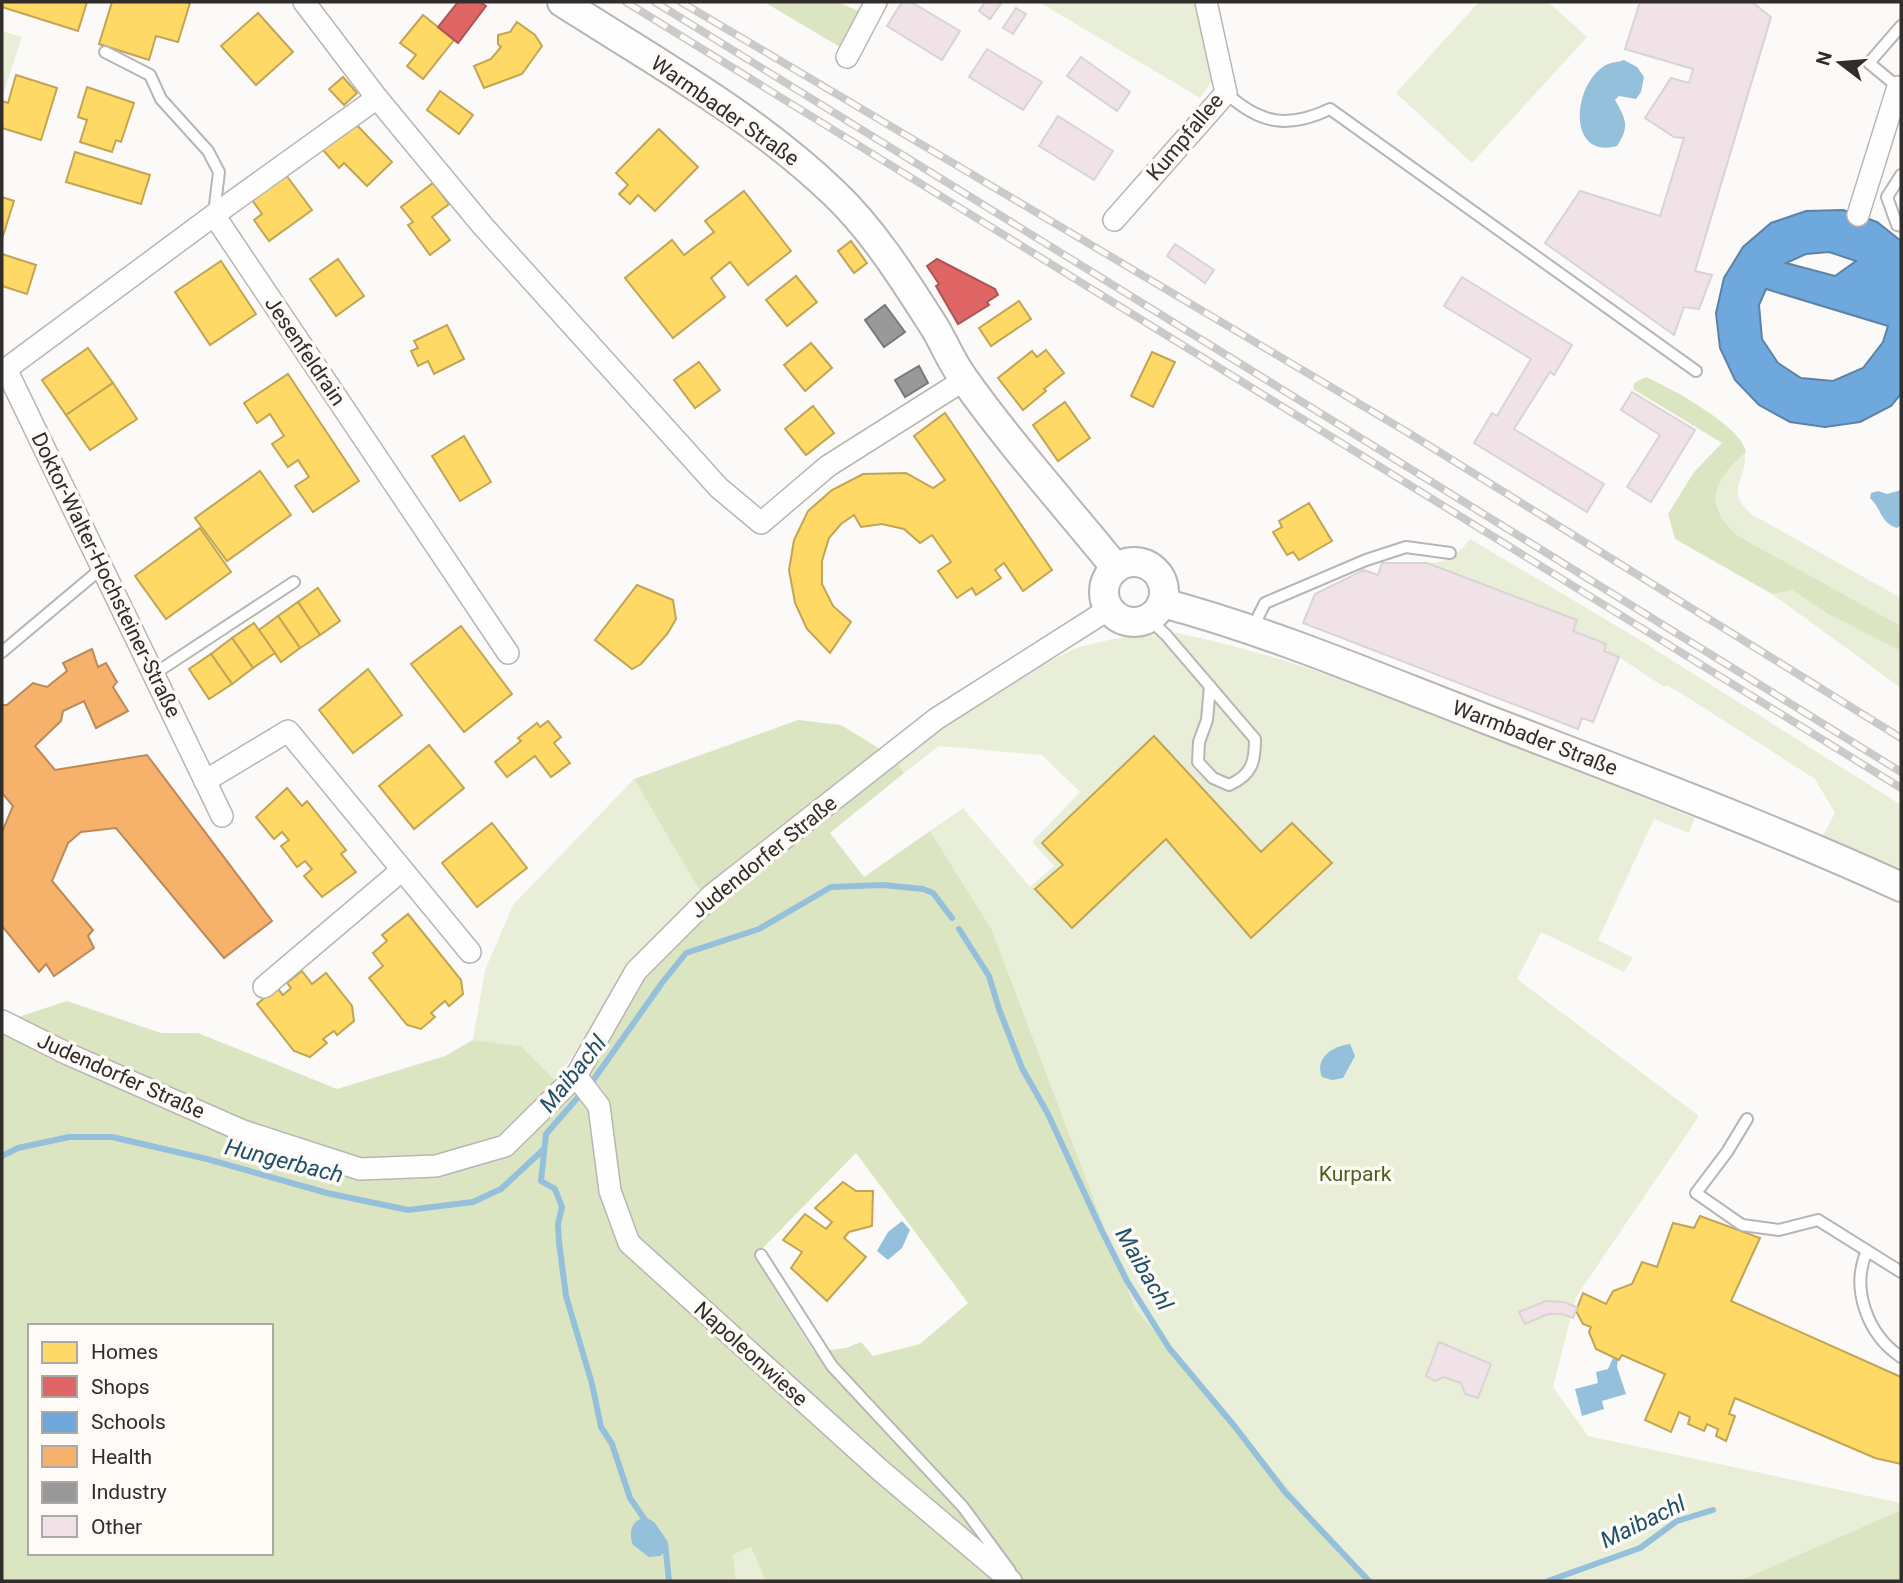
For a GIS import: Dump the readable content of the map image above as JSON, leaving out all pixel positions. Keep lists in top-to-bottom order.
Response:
{
  "streets": {
    "street": [
      "Warmbader Straße",
      "Kumpfallee",
      "Jesenfeldrain",
      "Doktor-Walter-Hochsteiner-Straße",
      "Judendorfer Straße",
      "Napoleonwiese"
    ]
  },
  "crossings": [
    ["Warmbader Straße", "Judendorfer Straße"],
    ["Judendorfer Straße", "Napoleonwiese"]
  ],
  "water": ["Maibachl", "Hungerbach"],
  "parks": ["Kurpark"],
  "legend": [
    "Homes",
    "Shops",
    "Schools",
    "Health",
    "Industry",
    "Other"
  ],
  "north": "left"
}
